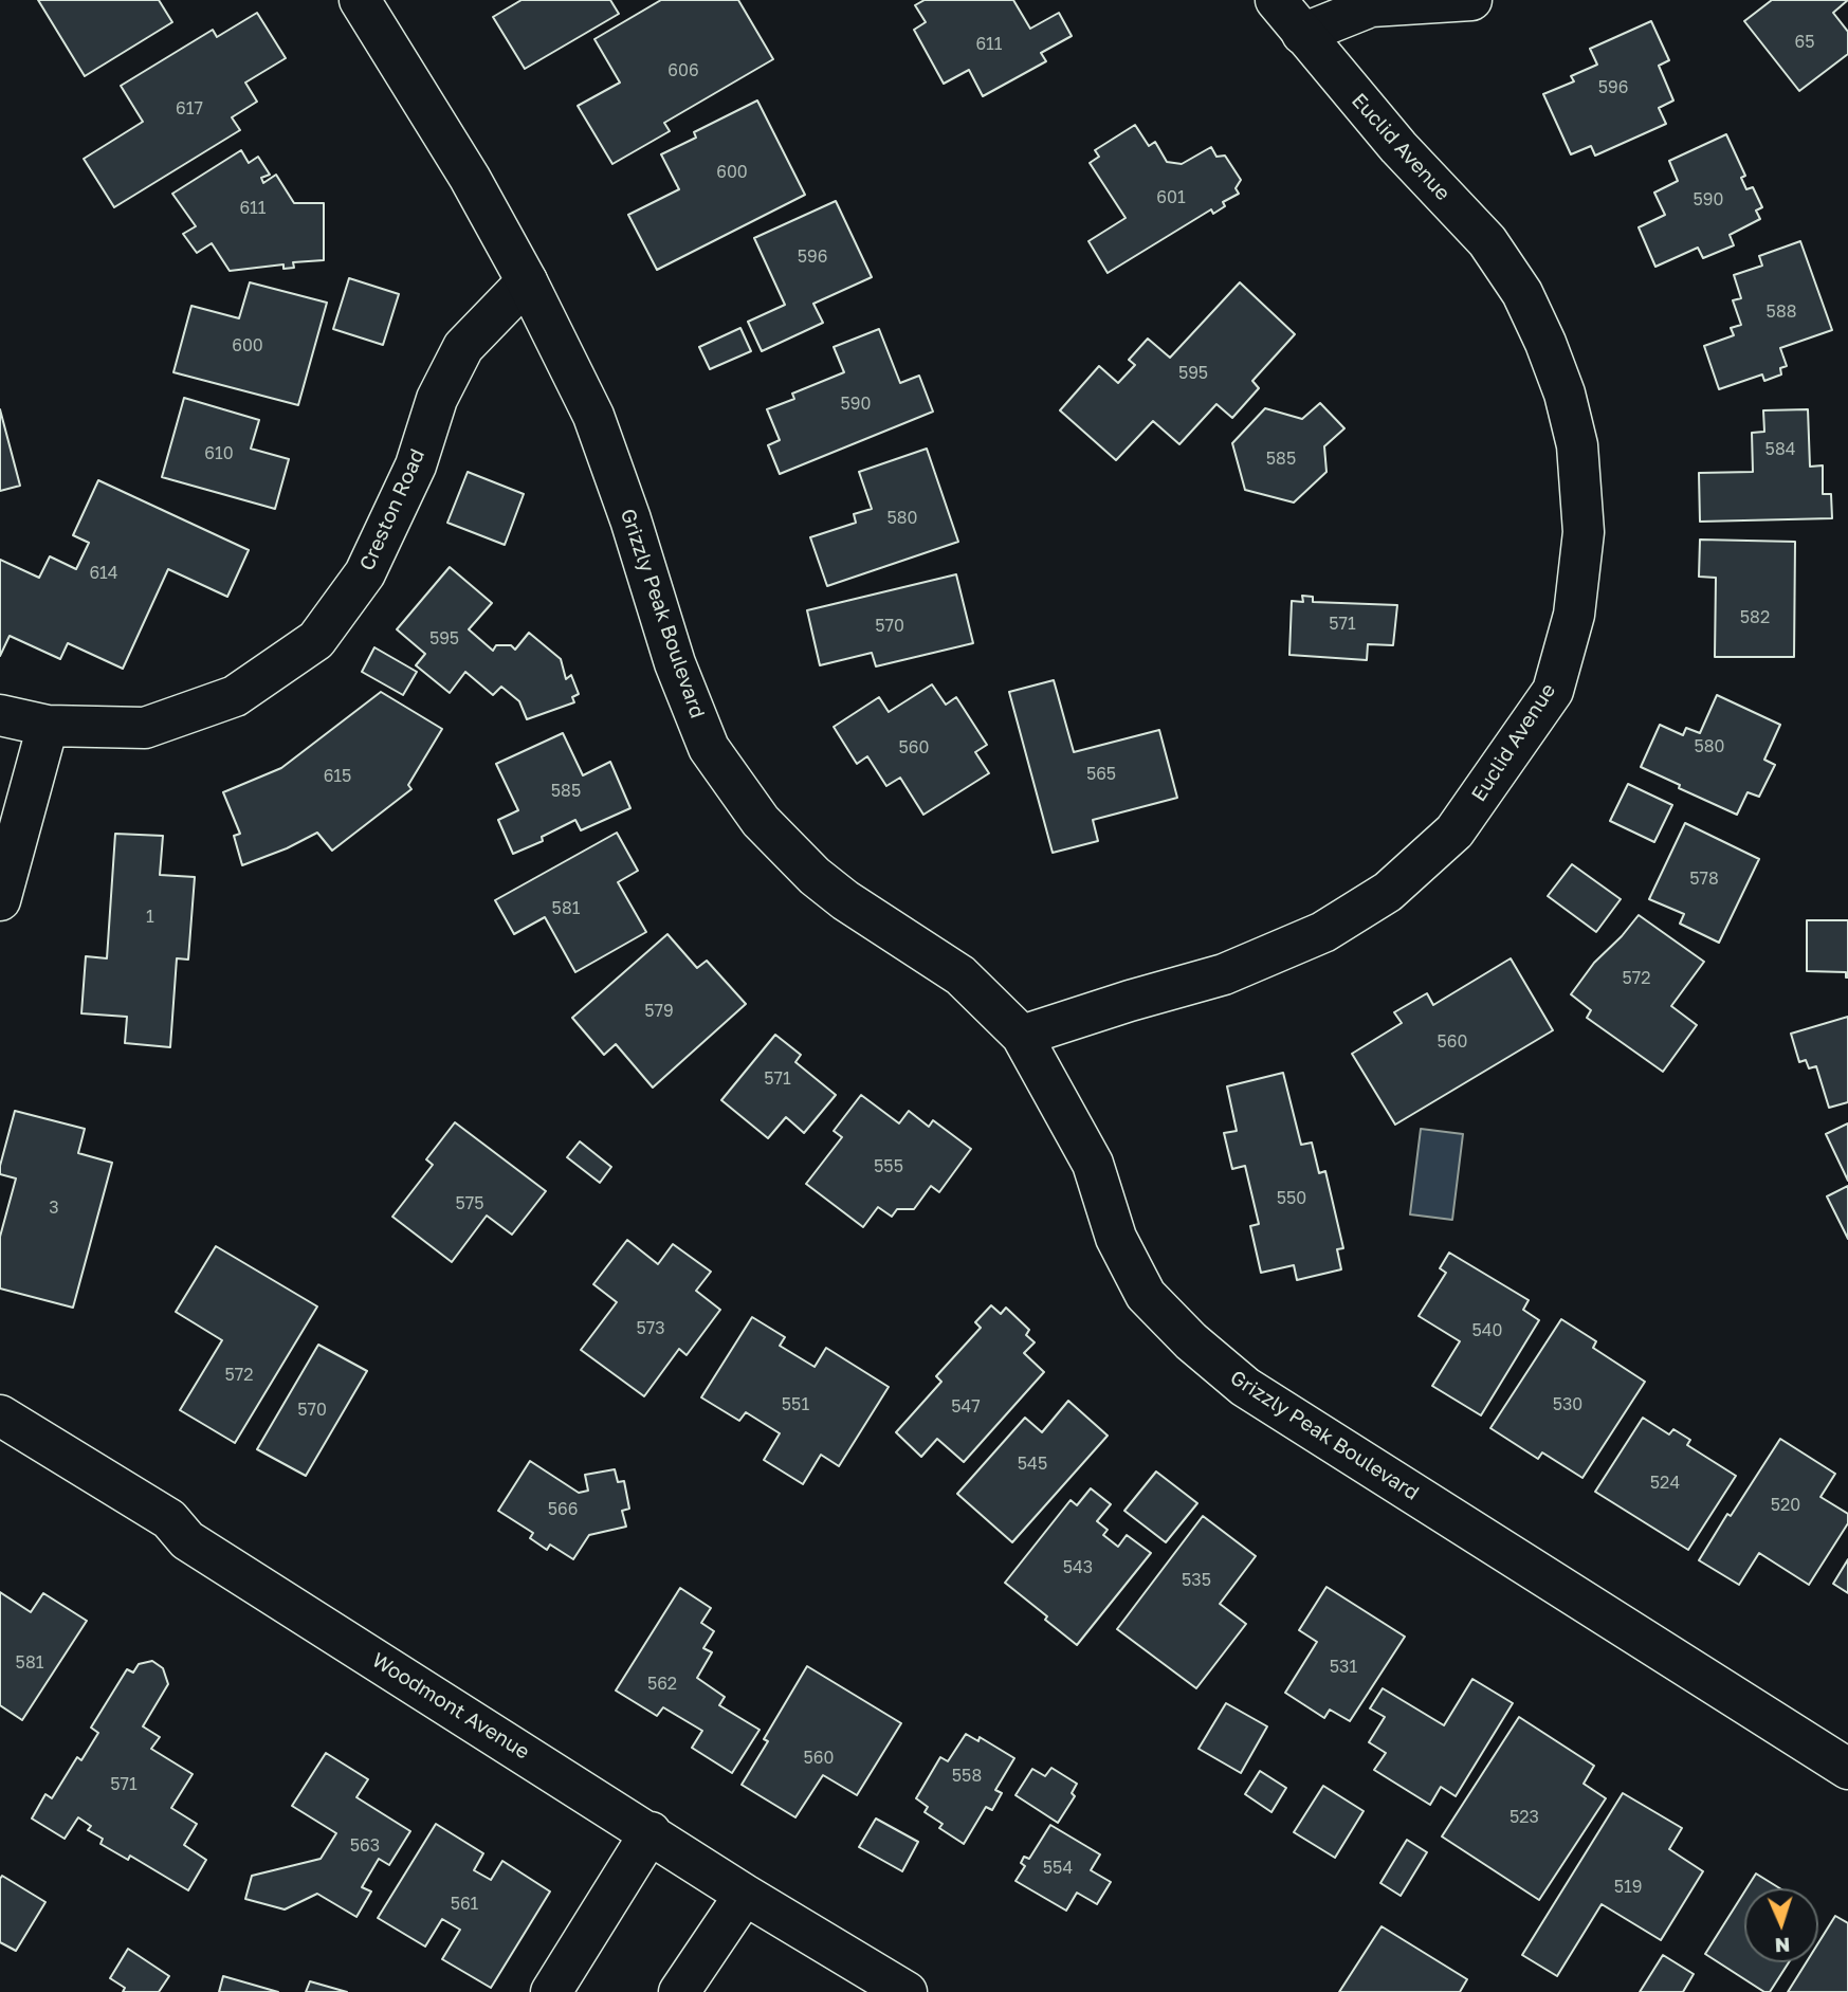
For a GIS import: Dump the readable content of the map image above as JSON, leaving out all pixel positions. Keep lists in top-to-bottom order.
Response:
{
  "streets": {
    "street": [
      "Euclid Avenue",
      "Creston Road",
      "Grizzly Peak Boulevard",
      "Woodmont Avenue"
    ]
  },
  "crossings": [
    ["Euclid Avenue", "Grizzly Peak Boulevard"],
    ["Creston Road", "Grizzly Peak Boulevard"]
  ],
  "house_numbers": [
    "65",
    "611",
    "606",
    "596",
    "617",
    "600",
    "601",
    "590",
    "611",
    "596",
    "588",
    "600",
    "595",
    "590",
    "584",
    "610",
    "585",
    "580",
    "614",
    "582",
    "571",
    "570",
    "595",
    "580",
    "560",
    "565",
    "615",
    "585",
    "578",
    "581",
    "1",
    "572",
    "579",
    "560",
    "571",
    "555",
    "550",
    "575",
    "3",
    "573",
    "540",
    "572",
    "551",
    "530",
    "547",
    "570",
    "545",
    "524",
    "520",
    "566",
    "543",
    "535",
    "581",
    "531",
    "562",
    "560",
    "558",
    "571",
    "523",
    "563",
    "554",
    "519",
    "561"
  ],
  "north": "bottom"
}
